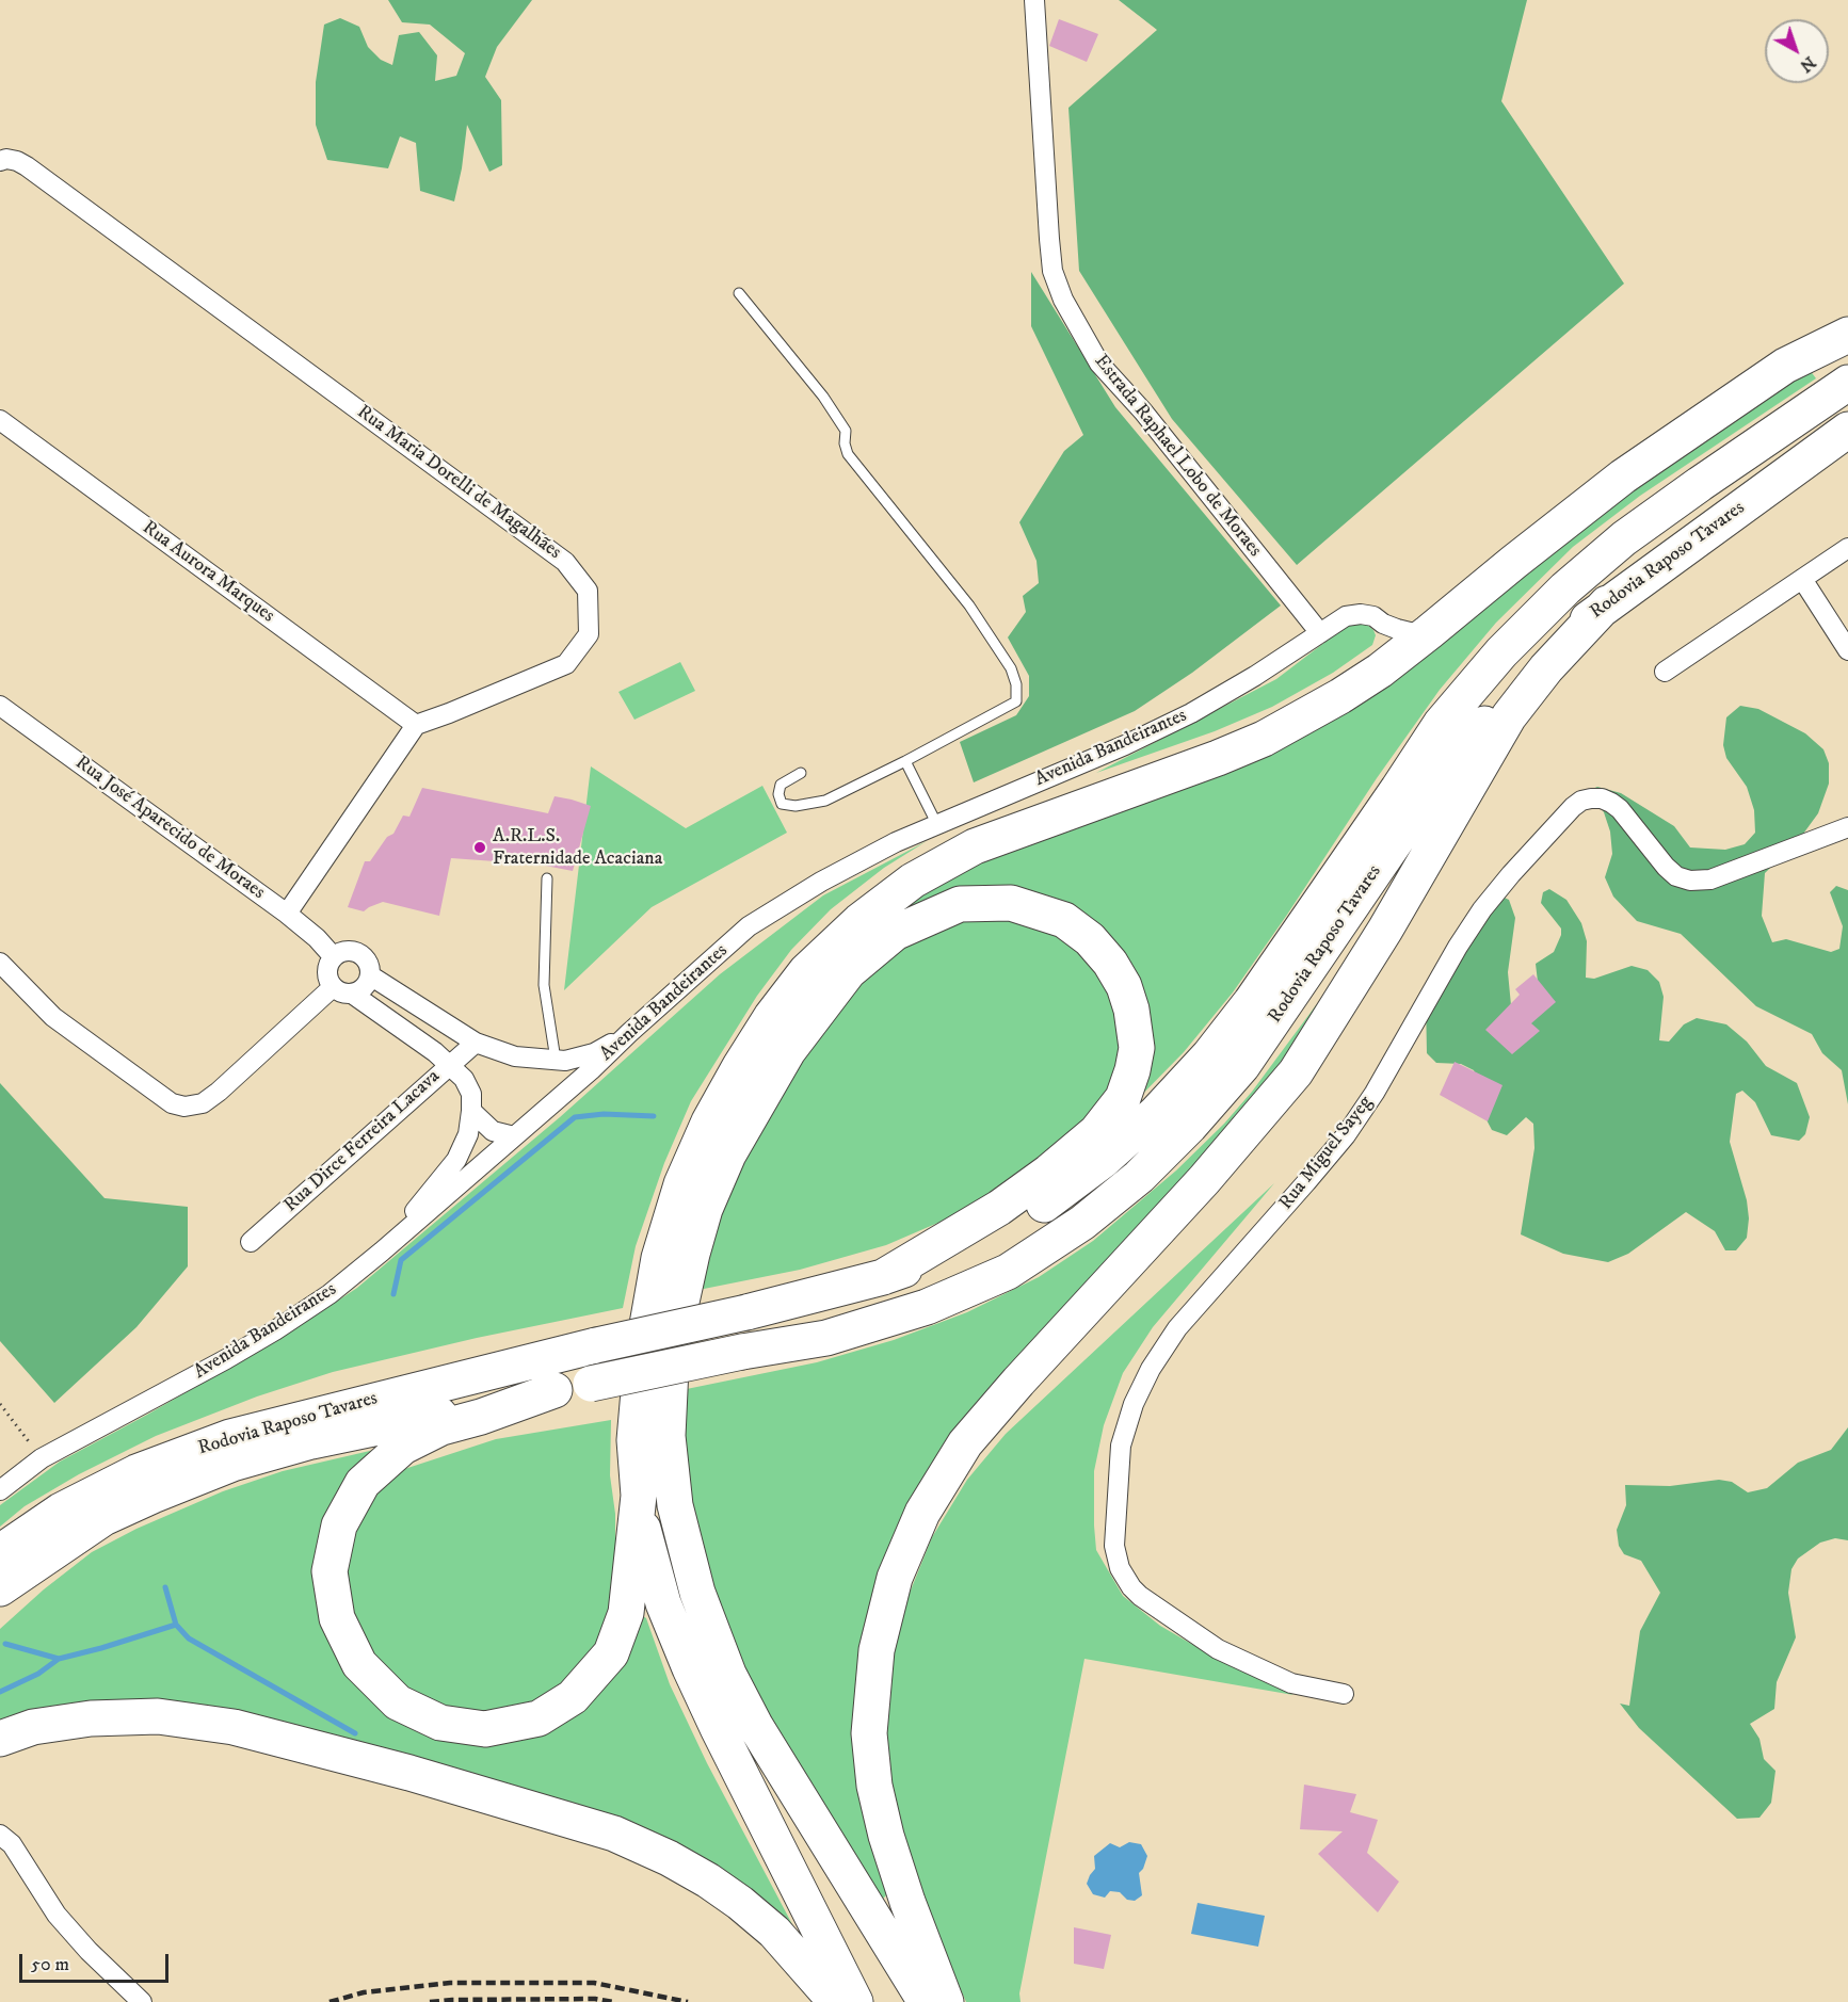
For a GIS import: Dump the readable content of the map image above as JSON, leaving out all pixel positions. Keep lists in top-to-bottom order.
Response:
{
  "streets": {
    "highway": ["Rodovia Raposo Tavares"],
    "street": [
      "Estrada Raphael Lobo de Moraes",
      "Rua Maria Dorelli de Magalhães",
      "Rua Aurora Marques",
      "Avenida Bandeirantes",
      "Rua José Aparecido de Moraes",
      "Rua Dirce Ferreira Lacava",
      "Rua Miguel Sayeg"
    ]
  },
  "crossings": [
    ["Estrada Raphael Lobo de Moraes", "Avenida Bandeirantes"],
    ["Rua Maria Dorelli de Magalhães", "Rua Aurora Marques"]
  ],
  "places": ["A.R.L.S. Fraternidade Acaciana"],
  "scale_bar": "50 m",
  "north": "bottom right"
}
